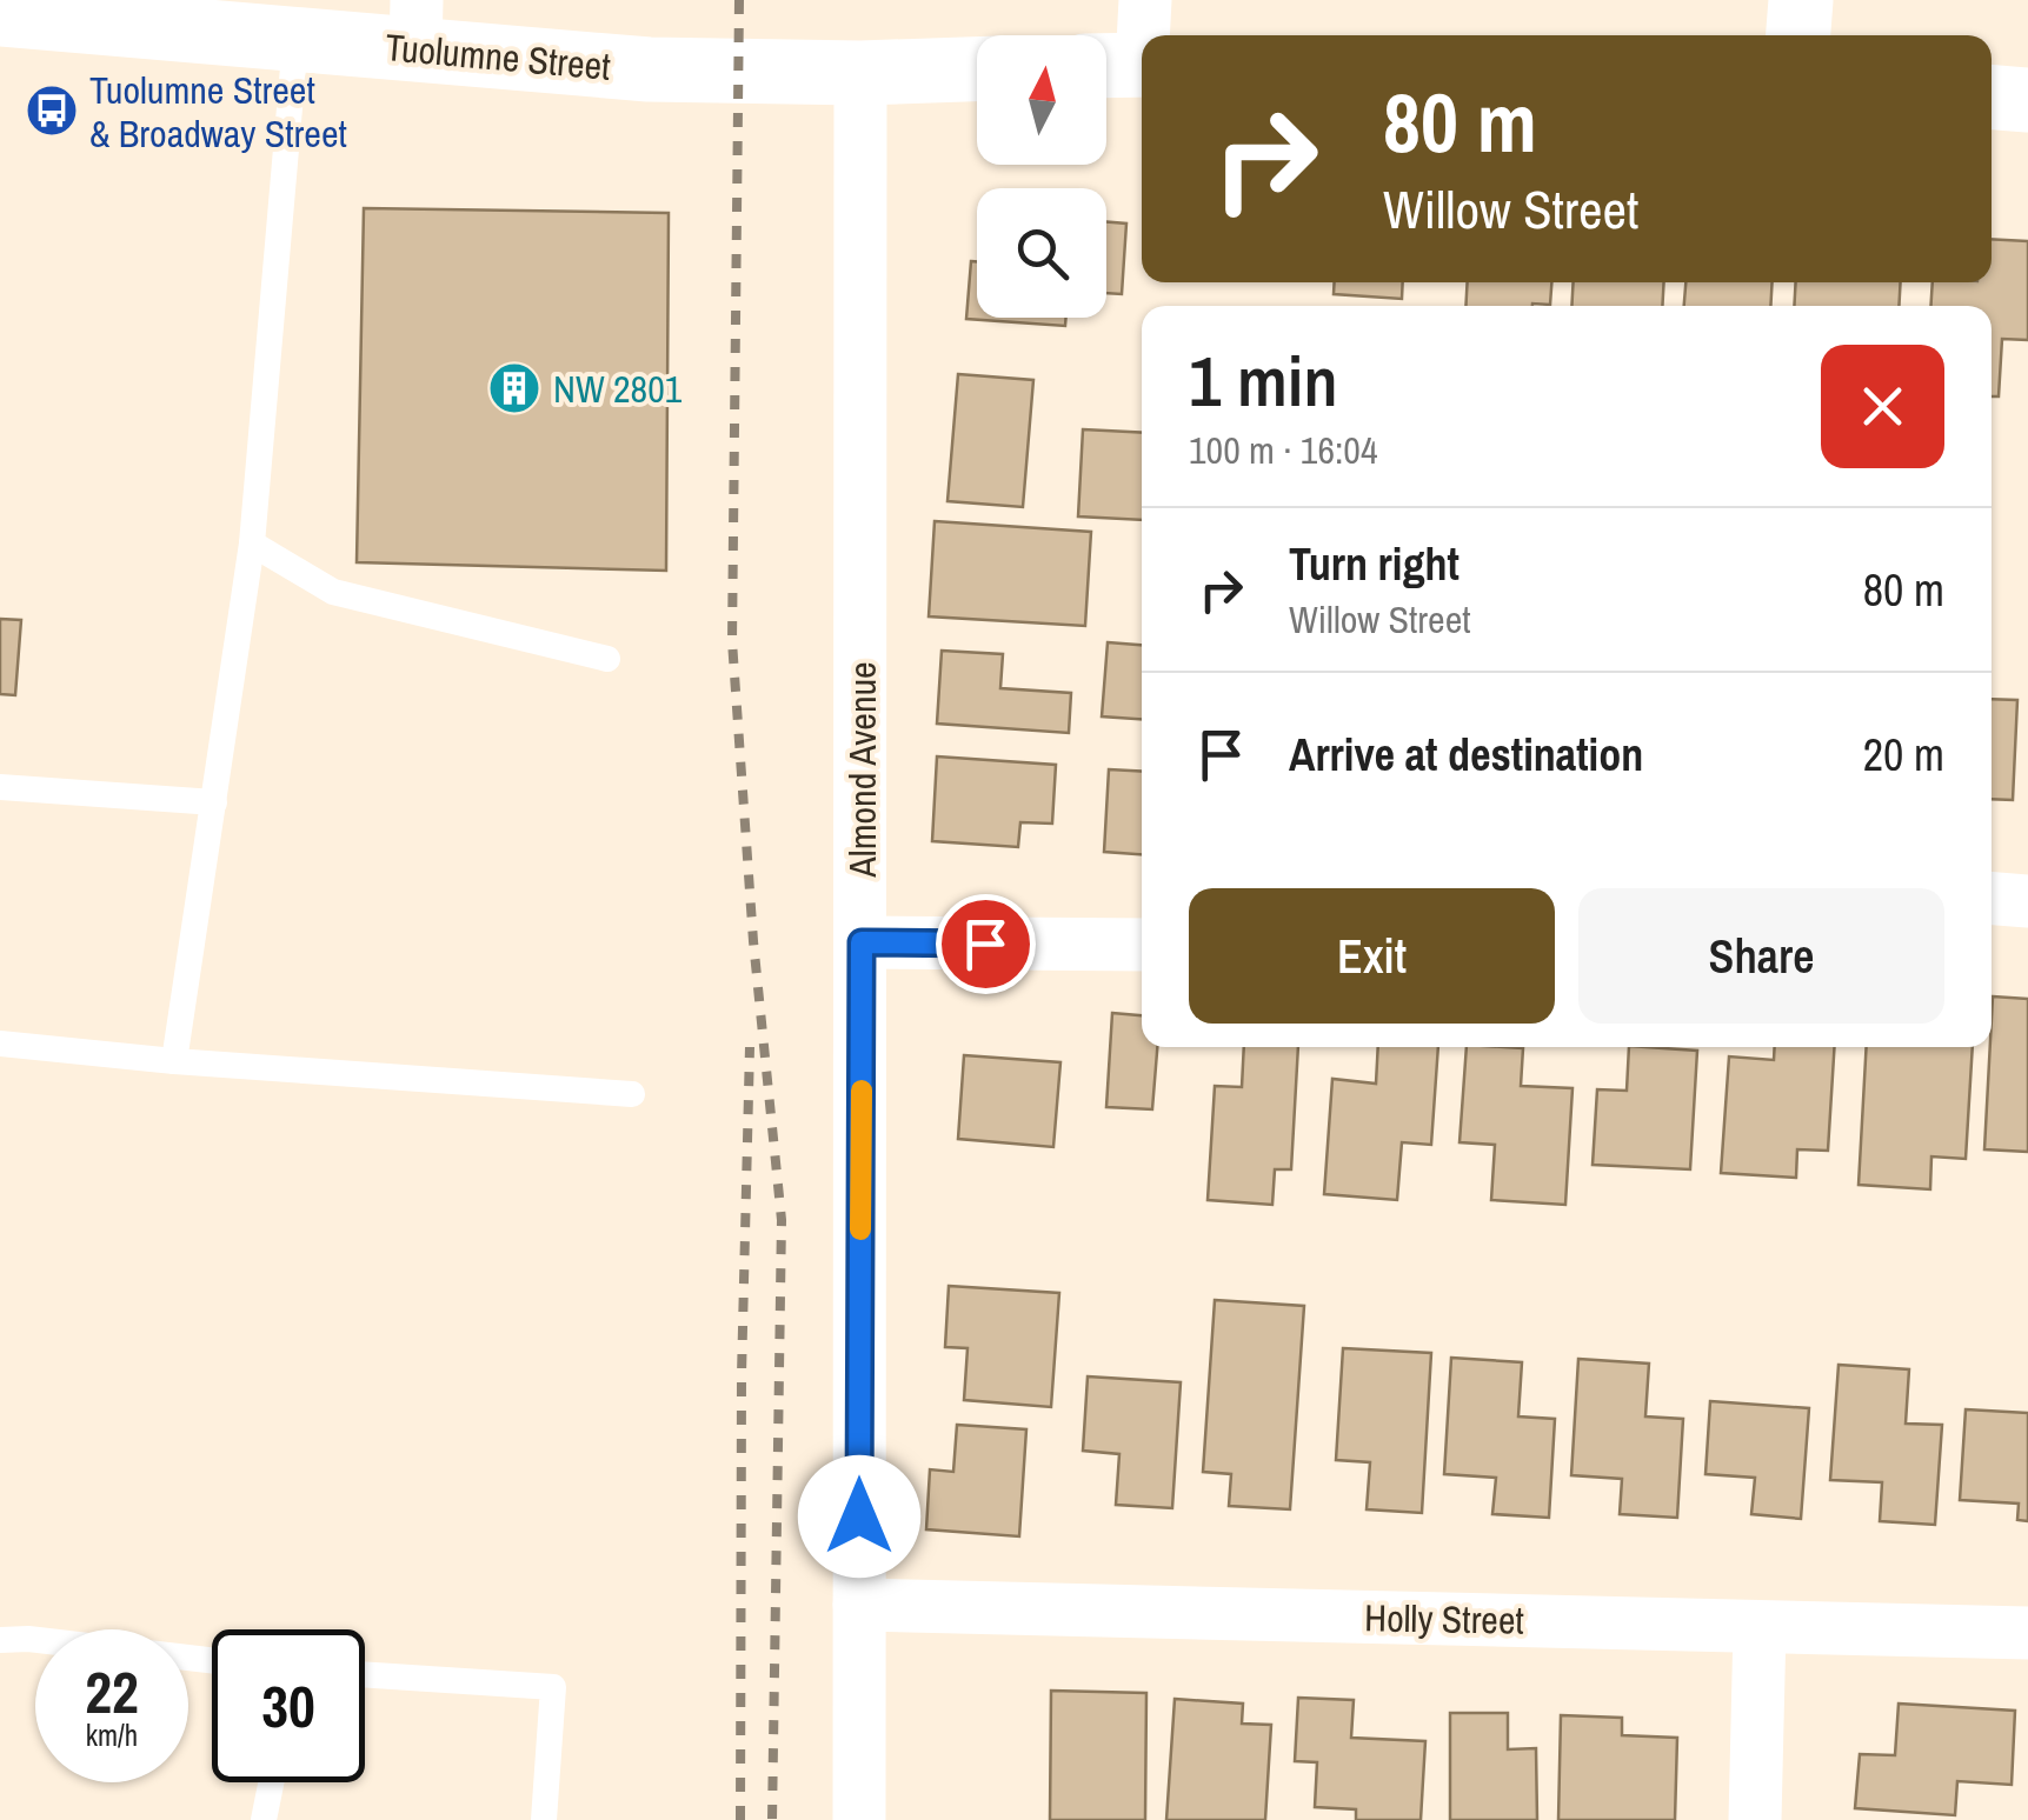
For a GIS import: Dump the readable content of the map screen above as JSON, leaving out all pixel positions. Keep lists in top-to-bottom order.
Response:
{
  "streets": {
    "main road": ["Tuolumne Street"],
    "street": ["Almond Avenue", "Holly Street"]
  },
  "crossings": [
    ["Tuolumne Street", "Almond Avenue"],
    ["Almond Avenue", "Holly Street"]
  ],
  "places": {
    "bus stop": ["Tuolumne Street & Broadway Street"],
    "building": ["NW 2801"]
  },
  "north": "top",
  "page": {
    "turn": ["80 m", "Willow Street"],
    "heading": ["1 min", "100 m · 16:04"],
    "list": [
      {
        "name": "Turn right",
        "note": "Willow Street",
        "value": "80 m"
      },
      {
        "name": "Arrive at destination",
        "value": "20 m"
      }
    ],
    "buttons": ["Exit", "Share"],
    "speed": "22 km/h",
    "limit": "30"
  }
}
